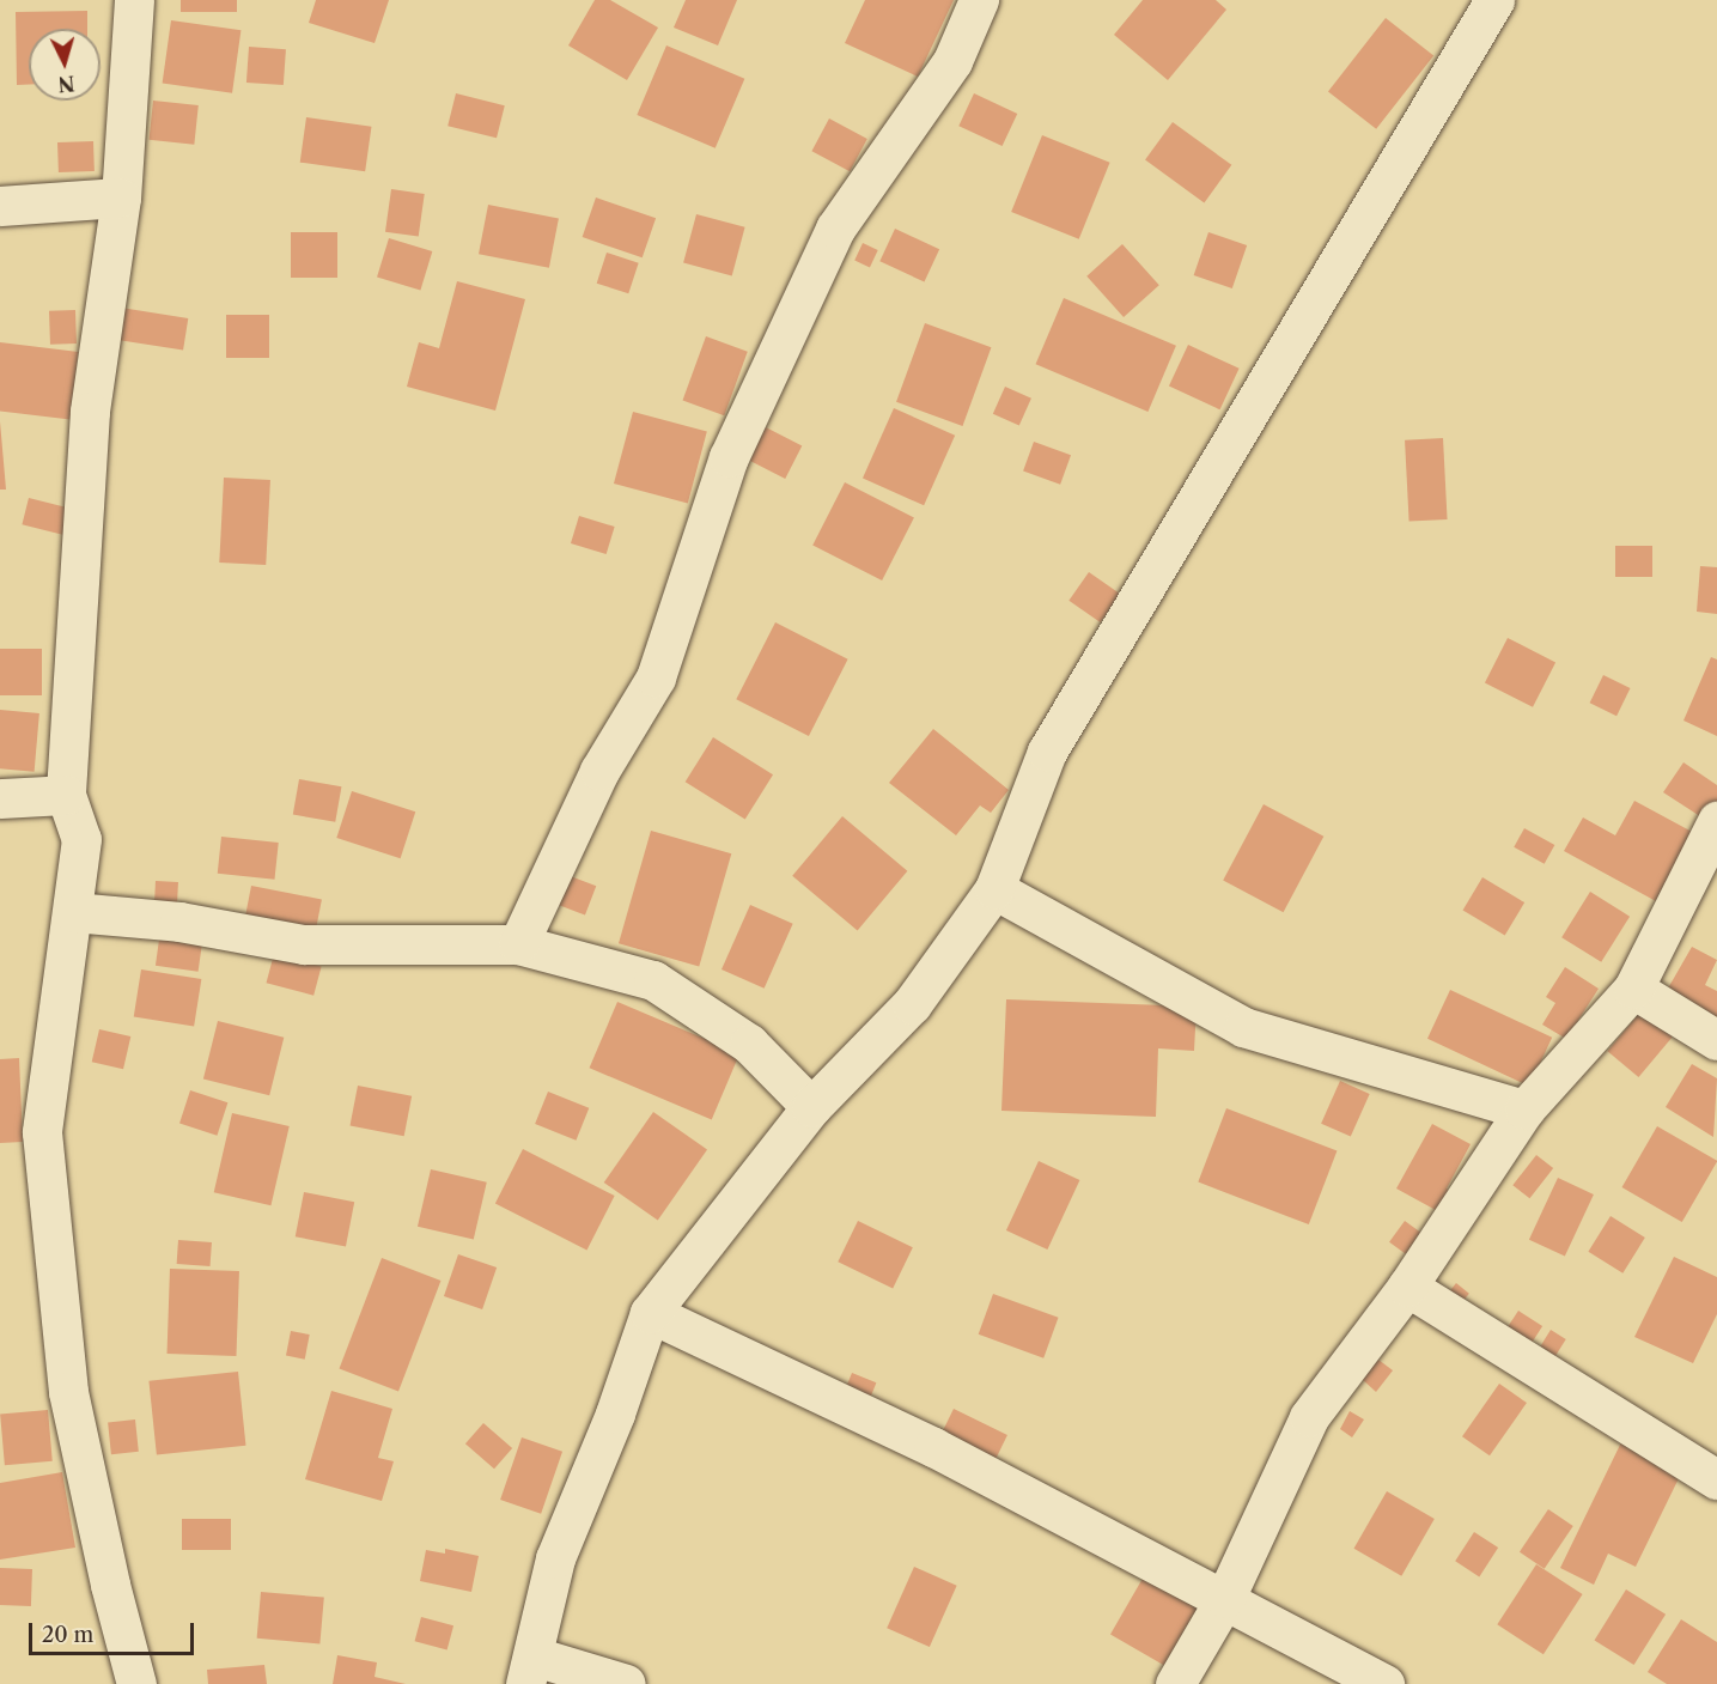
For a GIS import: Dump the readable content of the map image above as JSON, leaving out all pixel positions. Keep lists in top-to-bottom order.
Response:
{
  "scale_bar": "20 m",
  "north": "bottom"
}
